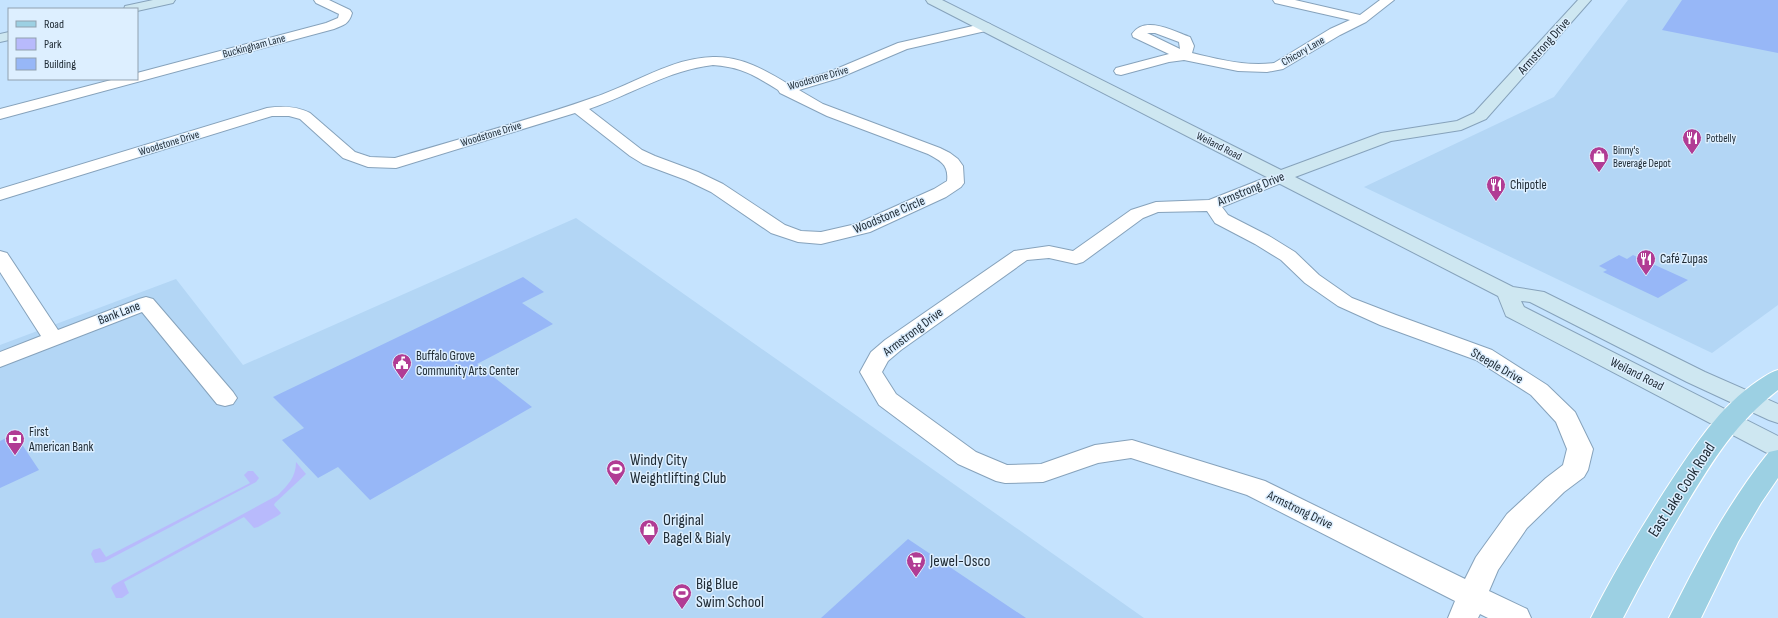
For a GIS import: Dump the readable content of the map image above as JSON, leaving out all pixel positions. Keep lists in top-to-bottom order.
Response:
{
  "streets": {
    "main road": ["Armstrong Drive", "Weiland Road", "East Lake Cook Road"],
    "street": [
      "Buckingham Lane",
      "Chicory Lane",
      "Woodstone Drive",
      "Woodstone Circle",
      "Bank Lane",
      "Steeple Drive"
    ]
  },
  "crossings": [
    ["Armstrong Drive", "Weiland Road"],
    ["Armstrong Drive", "Steeple Drive"],
    ["Woodstone Drive", "Weiland Road"],
    ["Woodstone Drive", "Woodstone Circle"],
    ["Weiland Road", "East Lake Cook Road"]
  ],
  "places": {
    "restaurant": ["Potbelly", "Chipotle", "Café Zupas"],
    "shop": ["Binny's Beverage Depot", "Original Bagel & Bialy"],
    "public building": ["Buffalo Grove Community Arts Center"],
    "bank": ["First American Bank"],
    "sports": ["Windy City Weightlifting Club", "Big Blue Swim School"],
    "supermarket": ["Jewel-Osco"]
  },
  "legend": ["Road", "Park", "Building"]
}
